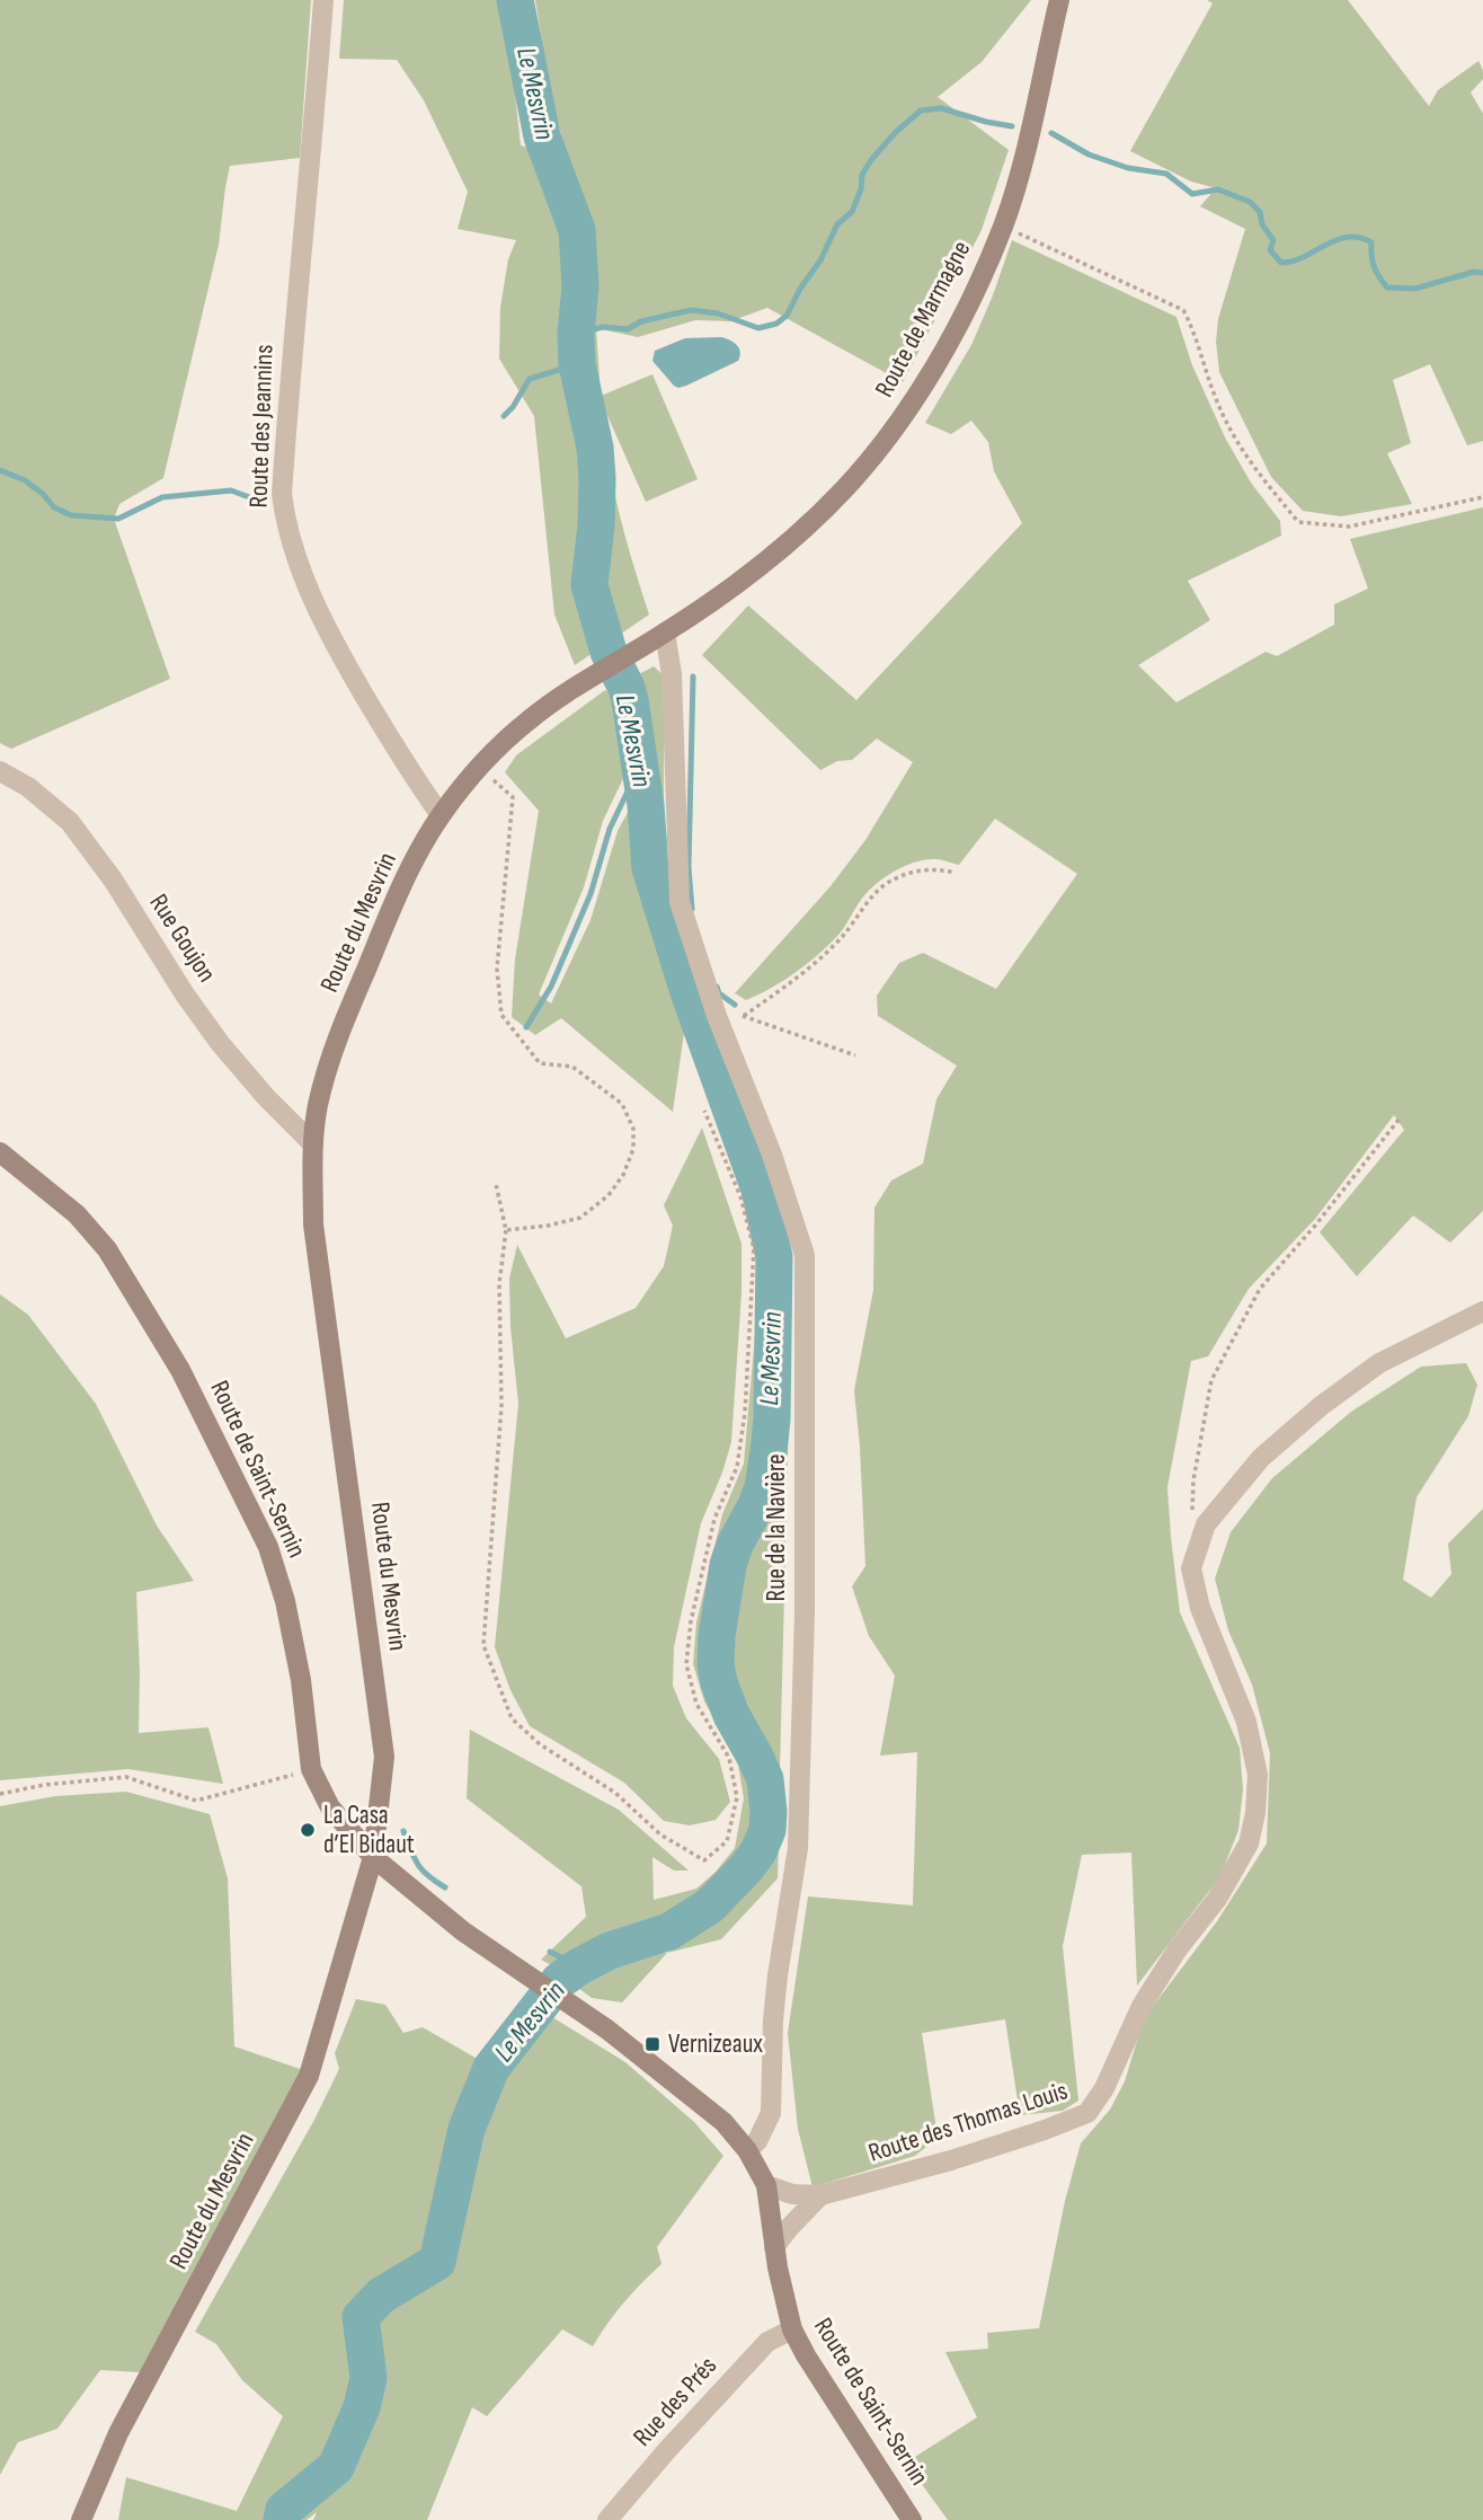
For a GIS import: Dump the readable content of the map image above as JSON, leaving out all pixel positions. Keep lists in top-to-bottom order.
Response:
{
  "streets": {
    "main road": ["Route de Marmagne", "Route du Mesvrin", "Route de Saint-Sernin"],
    "street": [
      "Route des Jeannins",
      "Rue Goujon",
      "Rue de la Navière",
      "Route des Thomas Louis",
      "Rue des Prés"
    ]
  },
  "crossings": [
    ["Route de Marmagne", "Route du Mesvrin"],
    ["Route de Marmagne", "Rue de la Navière"],
    ["Route des Jeannins", "Route du Mesvrin"],
    ["Route du Mesvrin", "Rue Goujon"],
    ["Route du Mesvrin", "Route de Saint-Sernin"],
    ["Route de Saint-Sernin", "Rue de la Navière"],
    ["Route de Saint-Sernin", "Route des Thomas Louis"],
    ["Route de Saint-Sernin", "Rue des Prés"]
  ],
  "water": ["Le Mesvrin"],
  "places": {
    "other": ["La Casa d’El Bidaut"],
    "transit": ["Vernizeaux"]
  }
}
